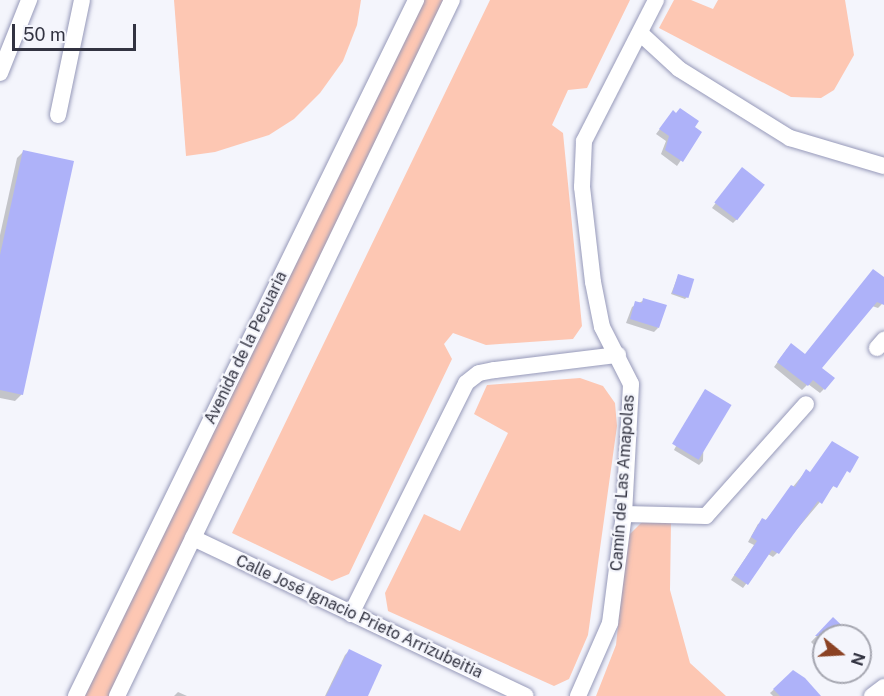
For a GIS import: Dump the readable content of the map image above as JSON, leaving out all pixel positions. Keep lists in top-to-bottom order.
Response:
{
  "streets": {
    "street": ["Avenida de la Pecuaria", "Camín de Las Amapolas", "Calle José Ignacio Prieto Arrizubeitia"]
  },
  "scale_bar": "50 m",
  "north": "right"
}
